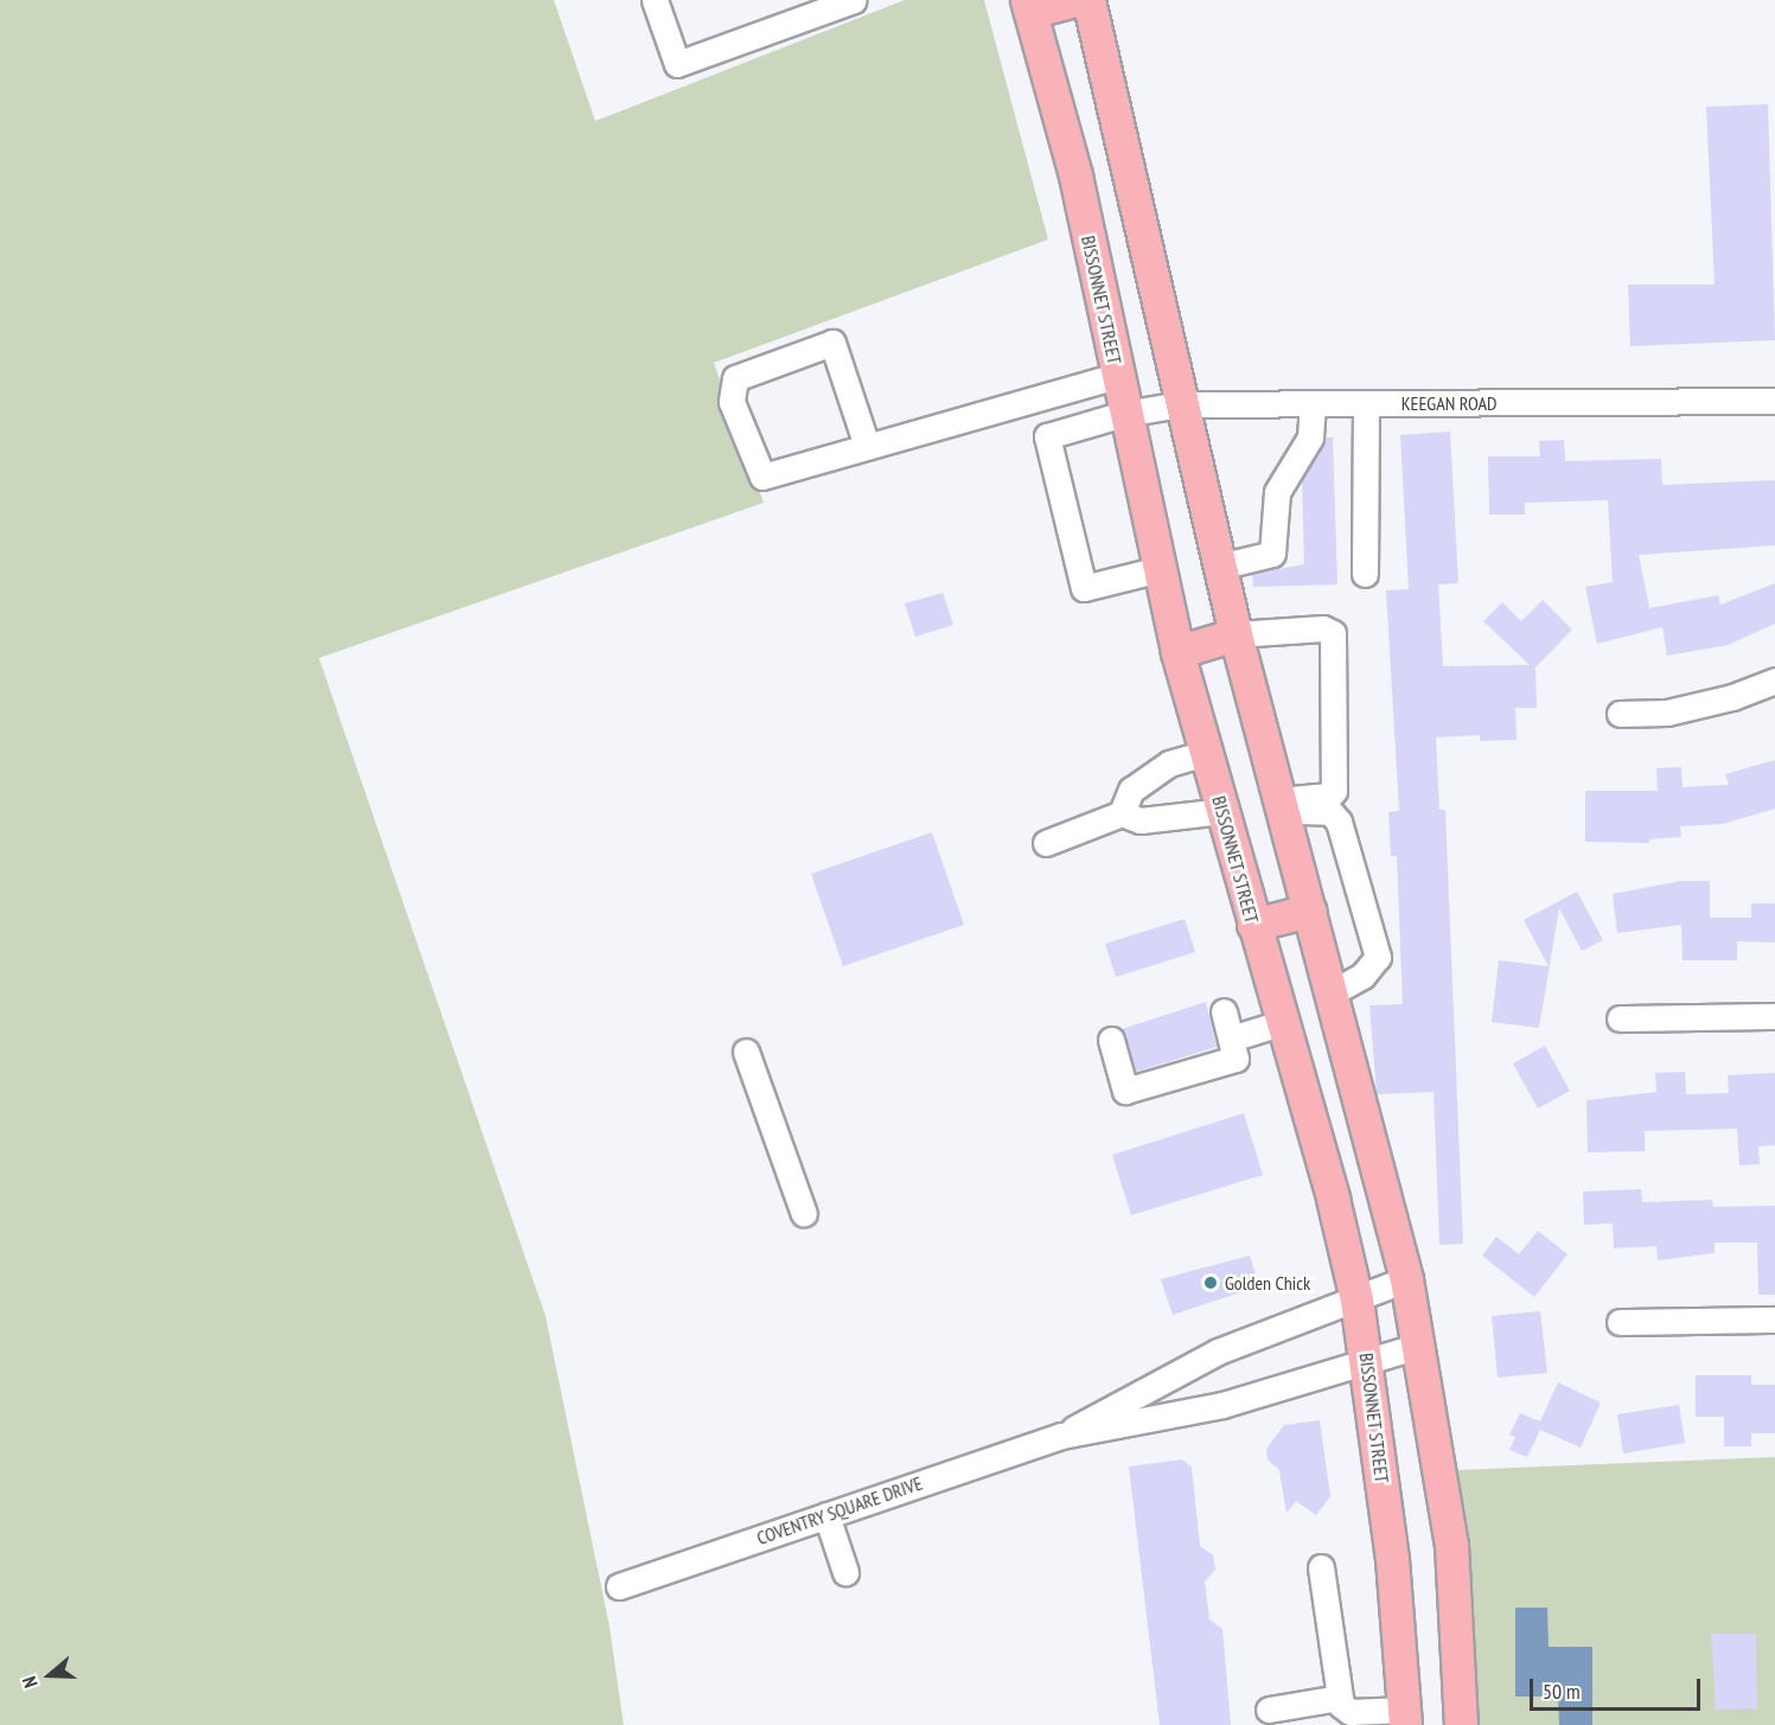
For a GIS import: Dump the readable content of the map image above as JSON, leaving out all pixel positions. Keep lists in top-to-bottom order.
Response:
{
  "streets": {
    "main road": ["BISSONNET STREET"],
    "street": ["KEEGAN ROAD", "COVENTRY SQUARE DRIVE"]
  },
  "crossings": [
    ["BISSONNET STREET", "KEEGAN ROAD"],
    ["BISSONNET STREET", "COVENTRY SQUARE DRIVE"]
  ],
  "places": ["Golden Chick"],
  "scale_bar": "50 m",
  "north": "left"
}
